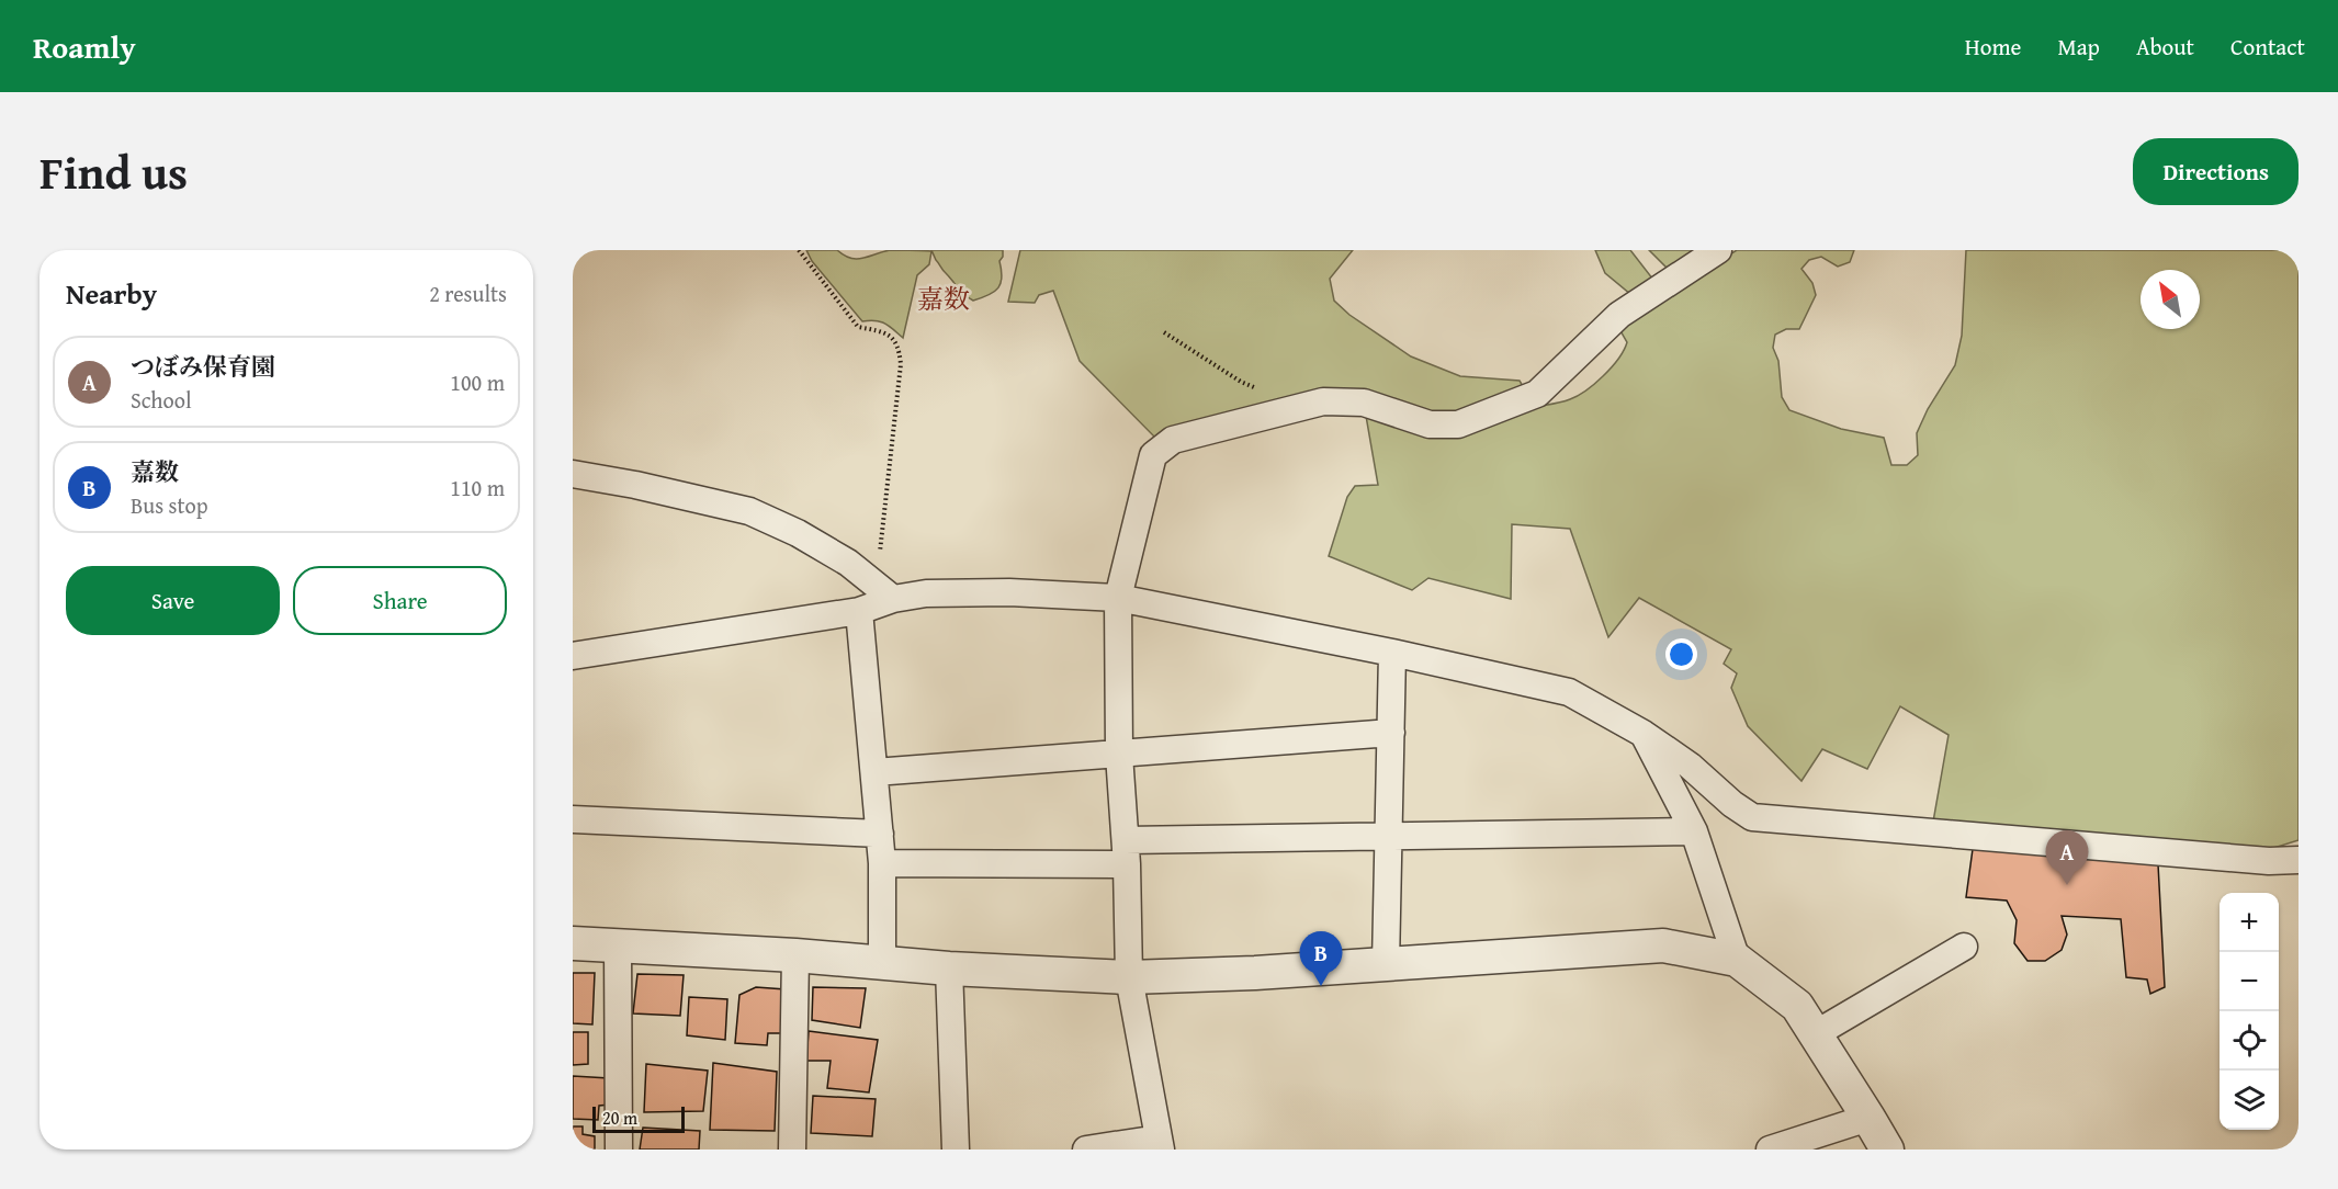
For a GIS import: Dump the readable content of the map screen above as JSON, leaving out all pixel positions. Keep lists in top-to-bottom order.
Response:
{
  "districts": ["嘉数"],
  "scale_bar": "20 m",
  "north": "top left",
  "page": {
    "header": "Roamly",
    "nav": [
      "Home",
      "Map",
      "About",
      "Contact"
    ],
    "title": "Find us",
    "buttons": [
      "Directions",
      ["Save", "Share"]
    ],
    "heading": ["Nearby", "2 results"],
    "list": [
      {
        "mark": "A",
        "name": "つぼみ保育園",
        "note": "School",
        "value": "100 m"
      },
      {
        "mark": "B",
        "name": "嘉数",
        "note": "Bus stop",
        "value": "110 m"
      }
    ],
    "pins": ["A", "B"],
    "map_buttons": ["+", "−"],
    "scale": "20 m"
  }
}
